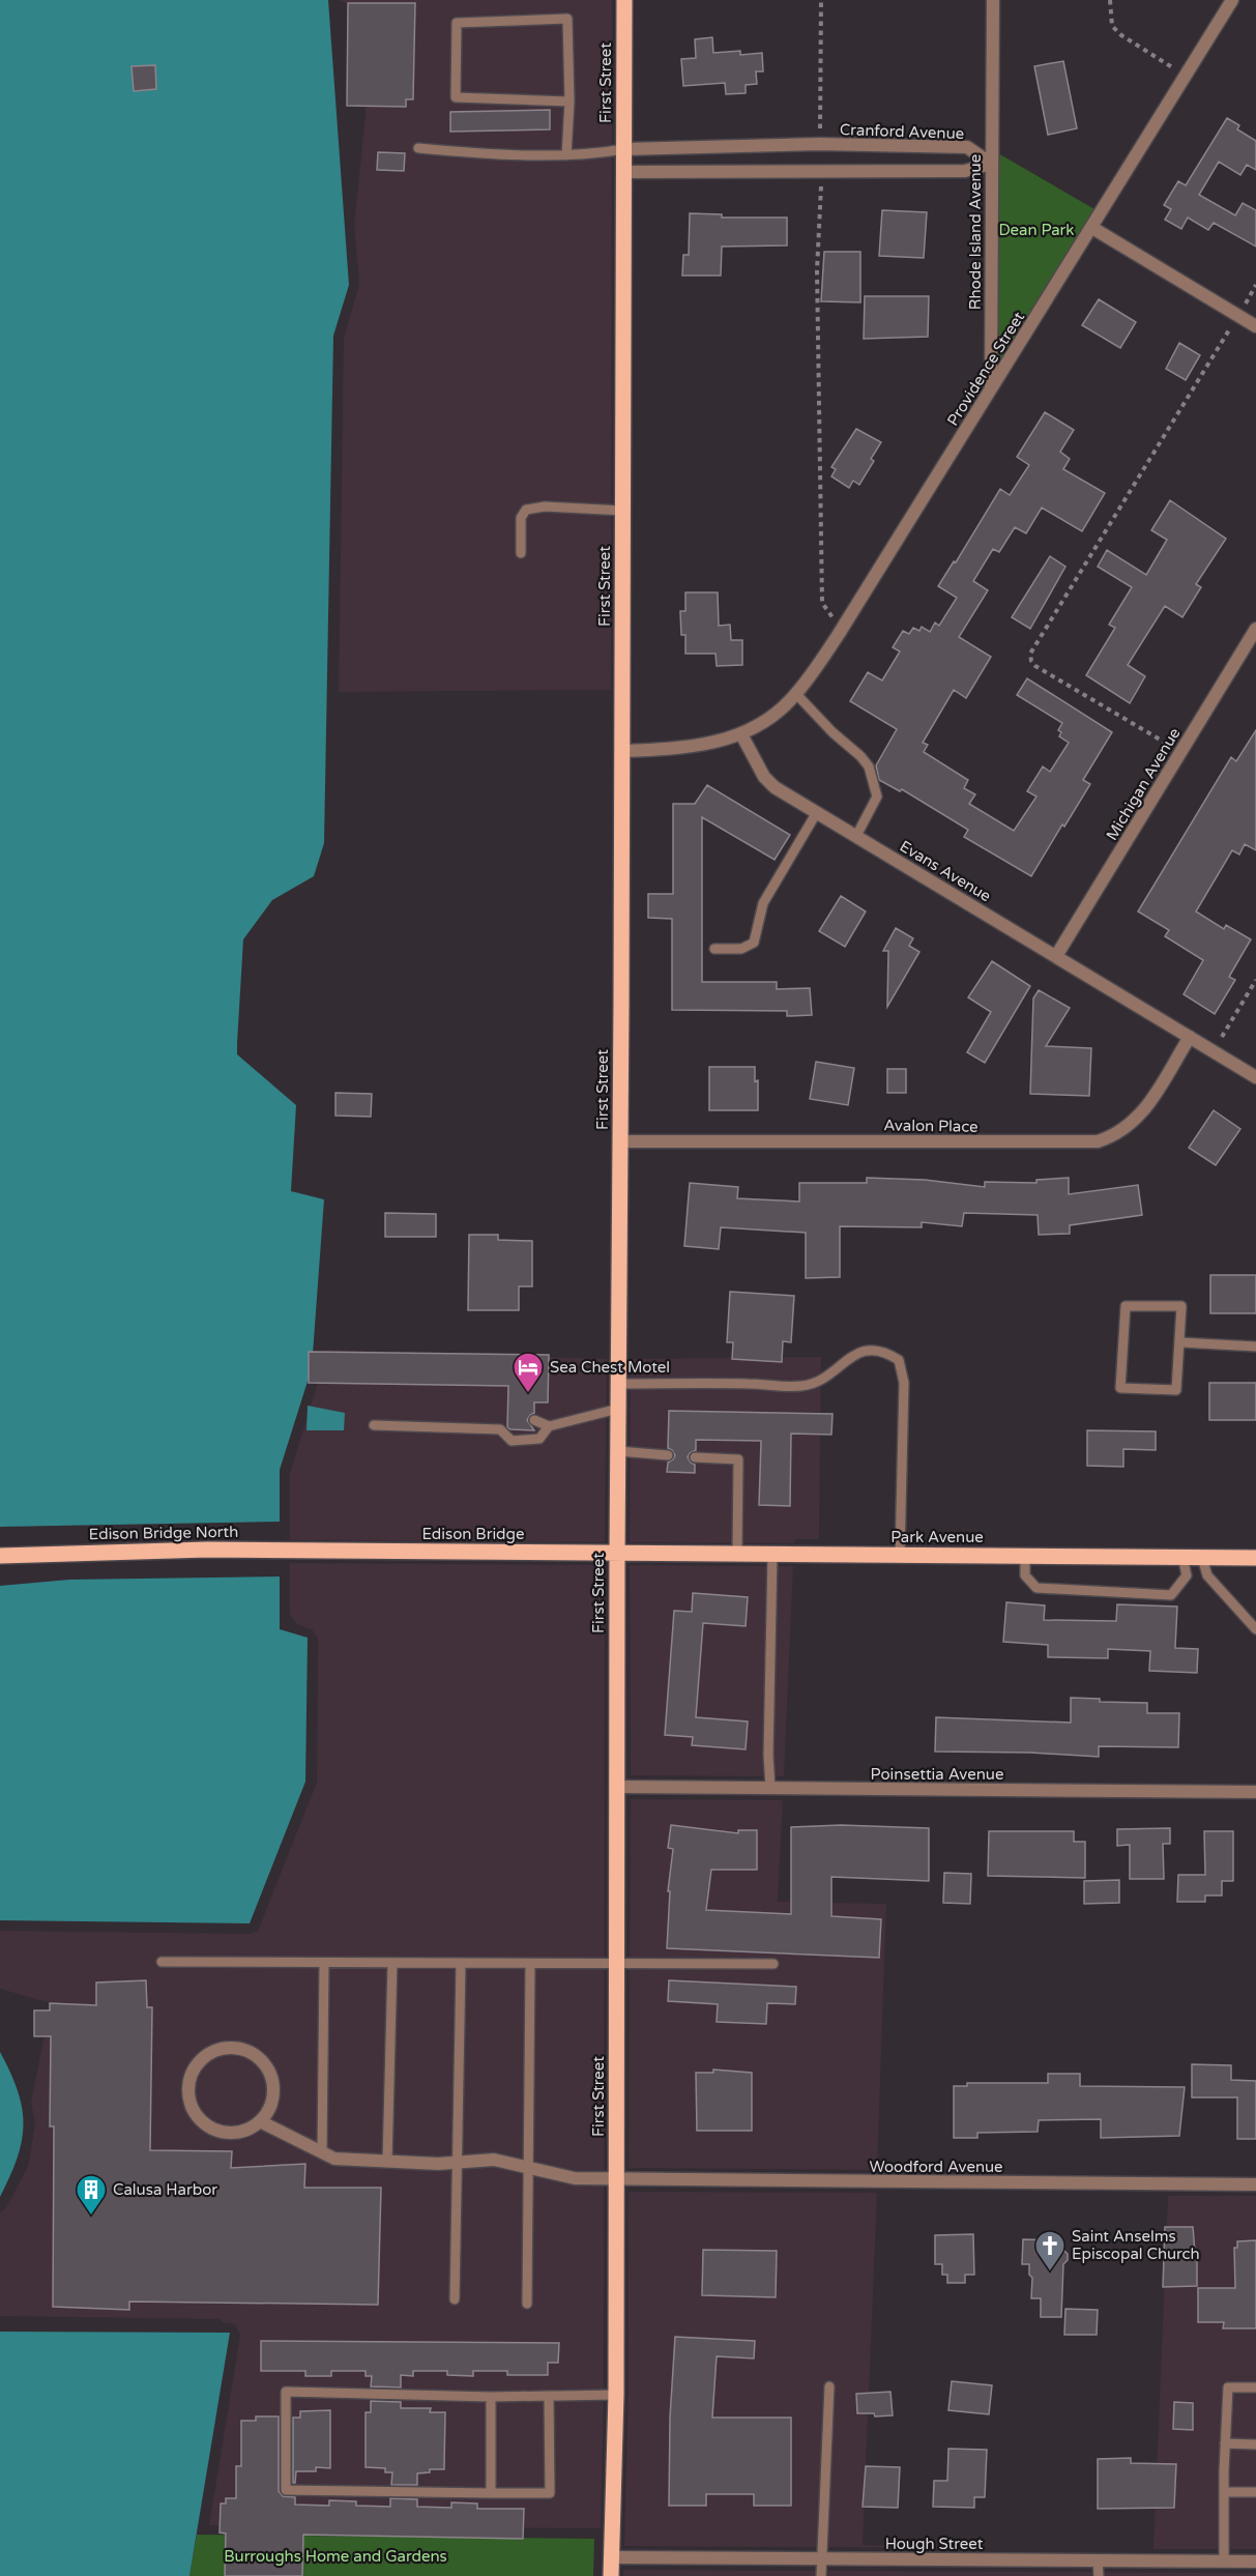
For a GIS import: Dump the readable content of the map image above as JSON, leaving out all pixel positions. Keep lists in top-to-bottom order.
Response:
{
  "streets": {
    "main road": [
      "First Street",
      "Edison Bridge North",
      "Edison Bridge",
      "Park Avenue"
    ],
    "street": [
      "Cranford Avenue",
      "Rhode Island Avenue",
      "Providence Street",
      "Michigan Avenue",
      "Evans Avenue",
      "Avalon Place",
      "Poinsettia Avenue",
      "Woodford Avenue",
      "Hough Street"
    ]
  },
  "crossings": [
    ["First Street", "Cranford Avenue"],
    ["First Street", "Avalon Place"],
    ["First Street", "Edison Bridge"],
    ["First Street", "Park Avenue"],
    ["First Street", "Poinsettia Avenue"],
    ["First Street", "Woodford Avenue"],
    ["First Street", "Hough Street"],
    ["Cranford Avenue", "Rhode Island Avenue"],
    ["Rhode Island Avenue", "Providence Street"],
    ["Providence Street", "Evans Avenue"],
    ["Michigan Avenue", "Evans Avenue"],
    ["Evans Avenue", "Avalon Place"],
    ["Edison Bridge North", "Edison Bridge"],
    ["Edison Bridge", "Park Avenue"]
  ],
  "parks": ["Dean Park", "Burroughs Home and Gardens"],
  "places": {
    "hotel": ["Sea Chest Motel"],
    "building": ["Calusa Harbor"],
    "church": ["Saint Anselms Episcopal Church"]
  }
}
